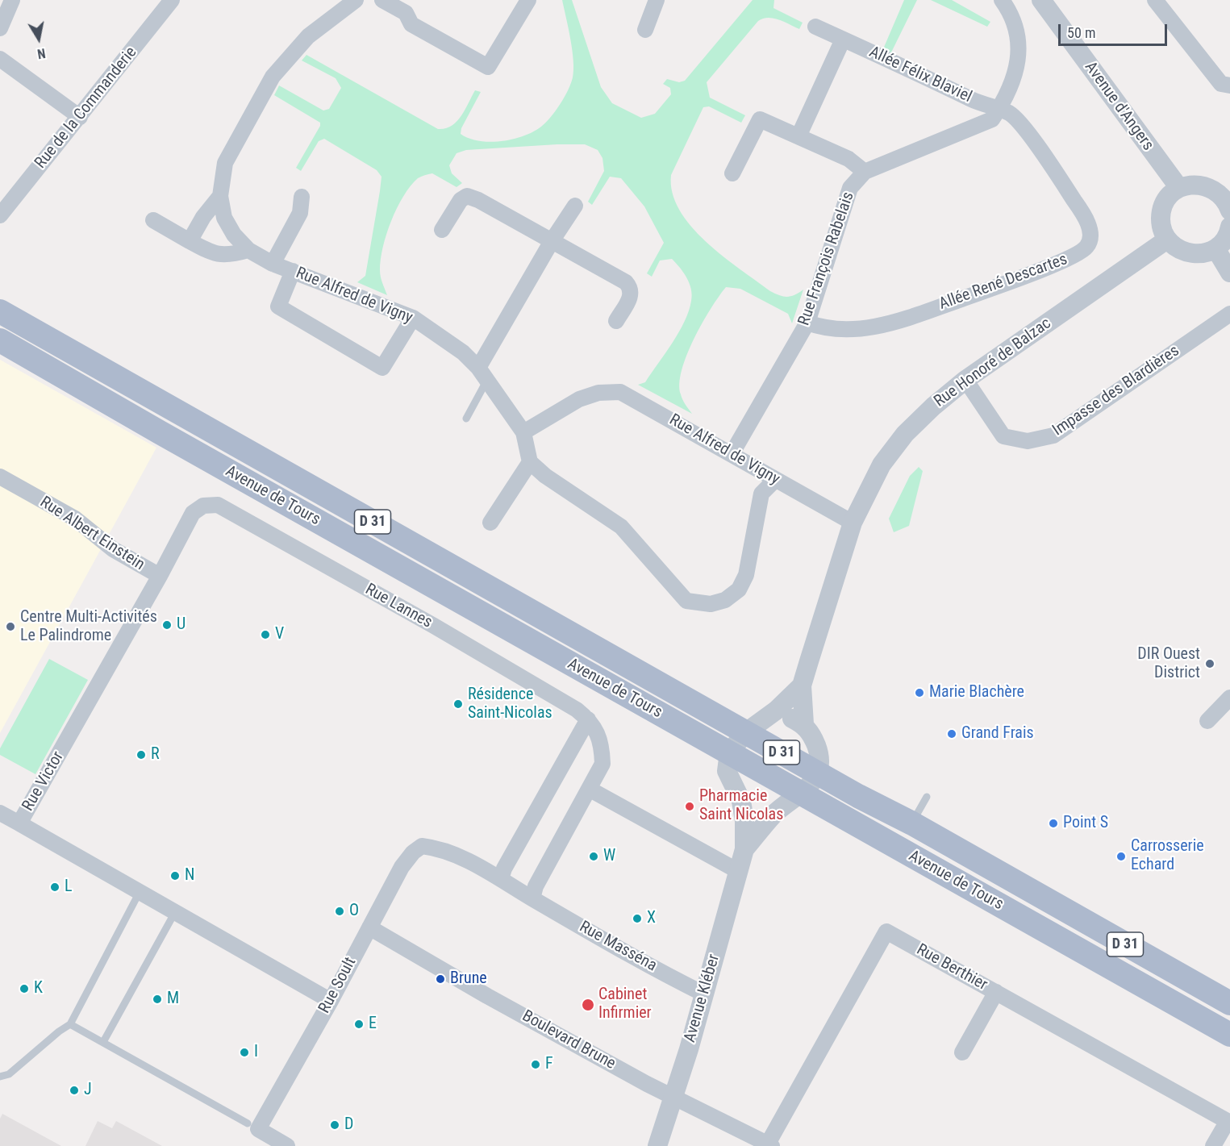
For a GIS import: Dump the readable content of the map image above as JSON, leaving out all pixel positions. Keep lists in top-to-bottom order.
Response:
{
  "streets": {
    "main road": ["Avenue de Tours", "D 31"],
    "street": [
      "Allée Félix Blaviel",
      "Avenue d'Angers",
      "Rue de la Commanderie",
      "Rue François Rabelais",
      "Allée René Descartes",
      "Rue Alfred de Vigny",
      "Rue Honoré de Balzac",
      "Impasse des Blardières",
      "Rue Albert Einstein",
      "Rue Lannes",
      "Rue Victor",
      "Rue Masséna",
      "Rue Berthier",
      "Rue Soult",
      "Avenue Kléber",
      "Boulevard Brune"
    ]
  },
  "crossings": [
    ["Allée Félix Blaviel", "Rue François Rabelais"],
    ["Allée Félix Blaviel", "Allée René Descartes"],
    ["Rue François Rabelais", "Allée René Descartes"],
    ["Rue François Rabelais", "Rue Alfred de Vigny"],
    ["Rue Alfred de Vigny", "Rue Honoré de Balzac"],
    ["Rue Honoré de Balzac", "Impasse des Blardières"],
    ["Rue Albert Einstein", "Rue Victor"],
    ["Rue Lannes", "Rue Victor"],
    ["Rue Lannes", "Rue Masséna"],
    ["Rue Victor", "Rue Soult"],
    ["Rue Masséna", "Rue Soult"],
    ["Rue Masséna", "Avenue Kléber"],
    ["Rue Berthier", "Boulevard Brune"],
    ["Rue Soult", "Boulevard Brune"],
    ["Avenue Kléber", "Boulevard Brune"]
  ],
  "places": [
    "U",
    "Centre Multi-Activités Le Palindrome",
    "V",
    "DIR Ouest District",
    "Marie Blachère",
    "Résidence Saint-Nicolas",
    "Grand Frais",
    "R",
    "Pharmacie Saint Nicolas",
    "Point S",
    "W",
    "Carrosserie Echard",
    "N",
    "L",
    "O",
    "X",
    "Brune",
    "K",
    "M",
    "Cabinet Infirmier",
    "E",
    "I",
    "F",
    "J",
    "D"
  ],
  "scale_bar": "50 m",
  "north": "bottom"
}
